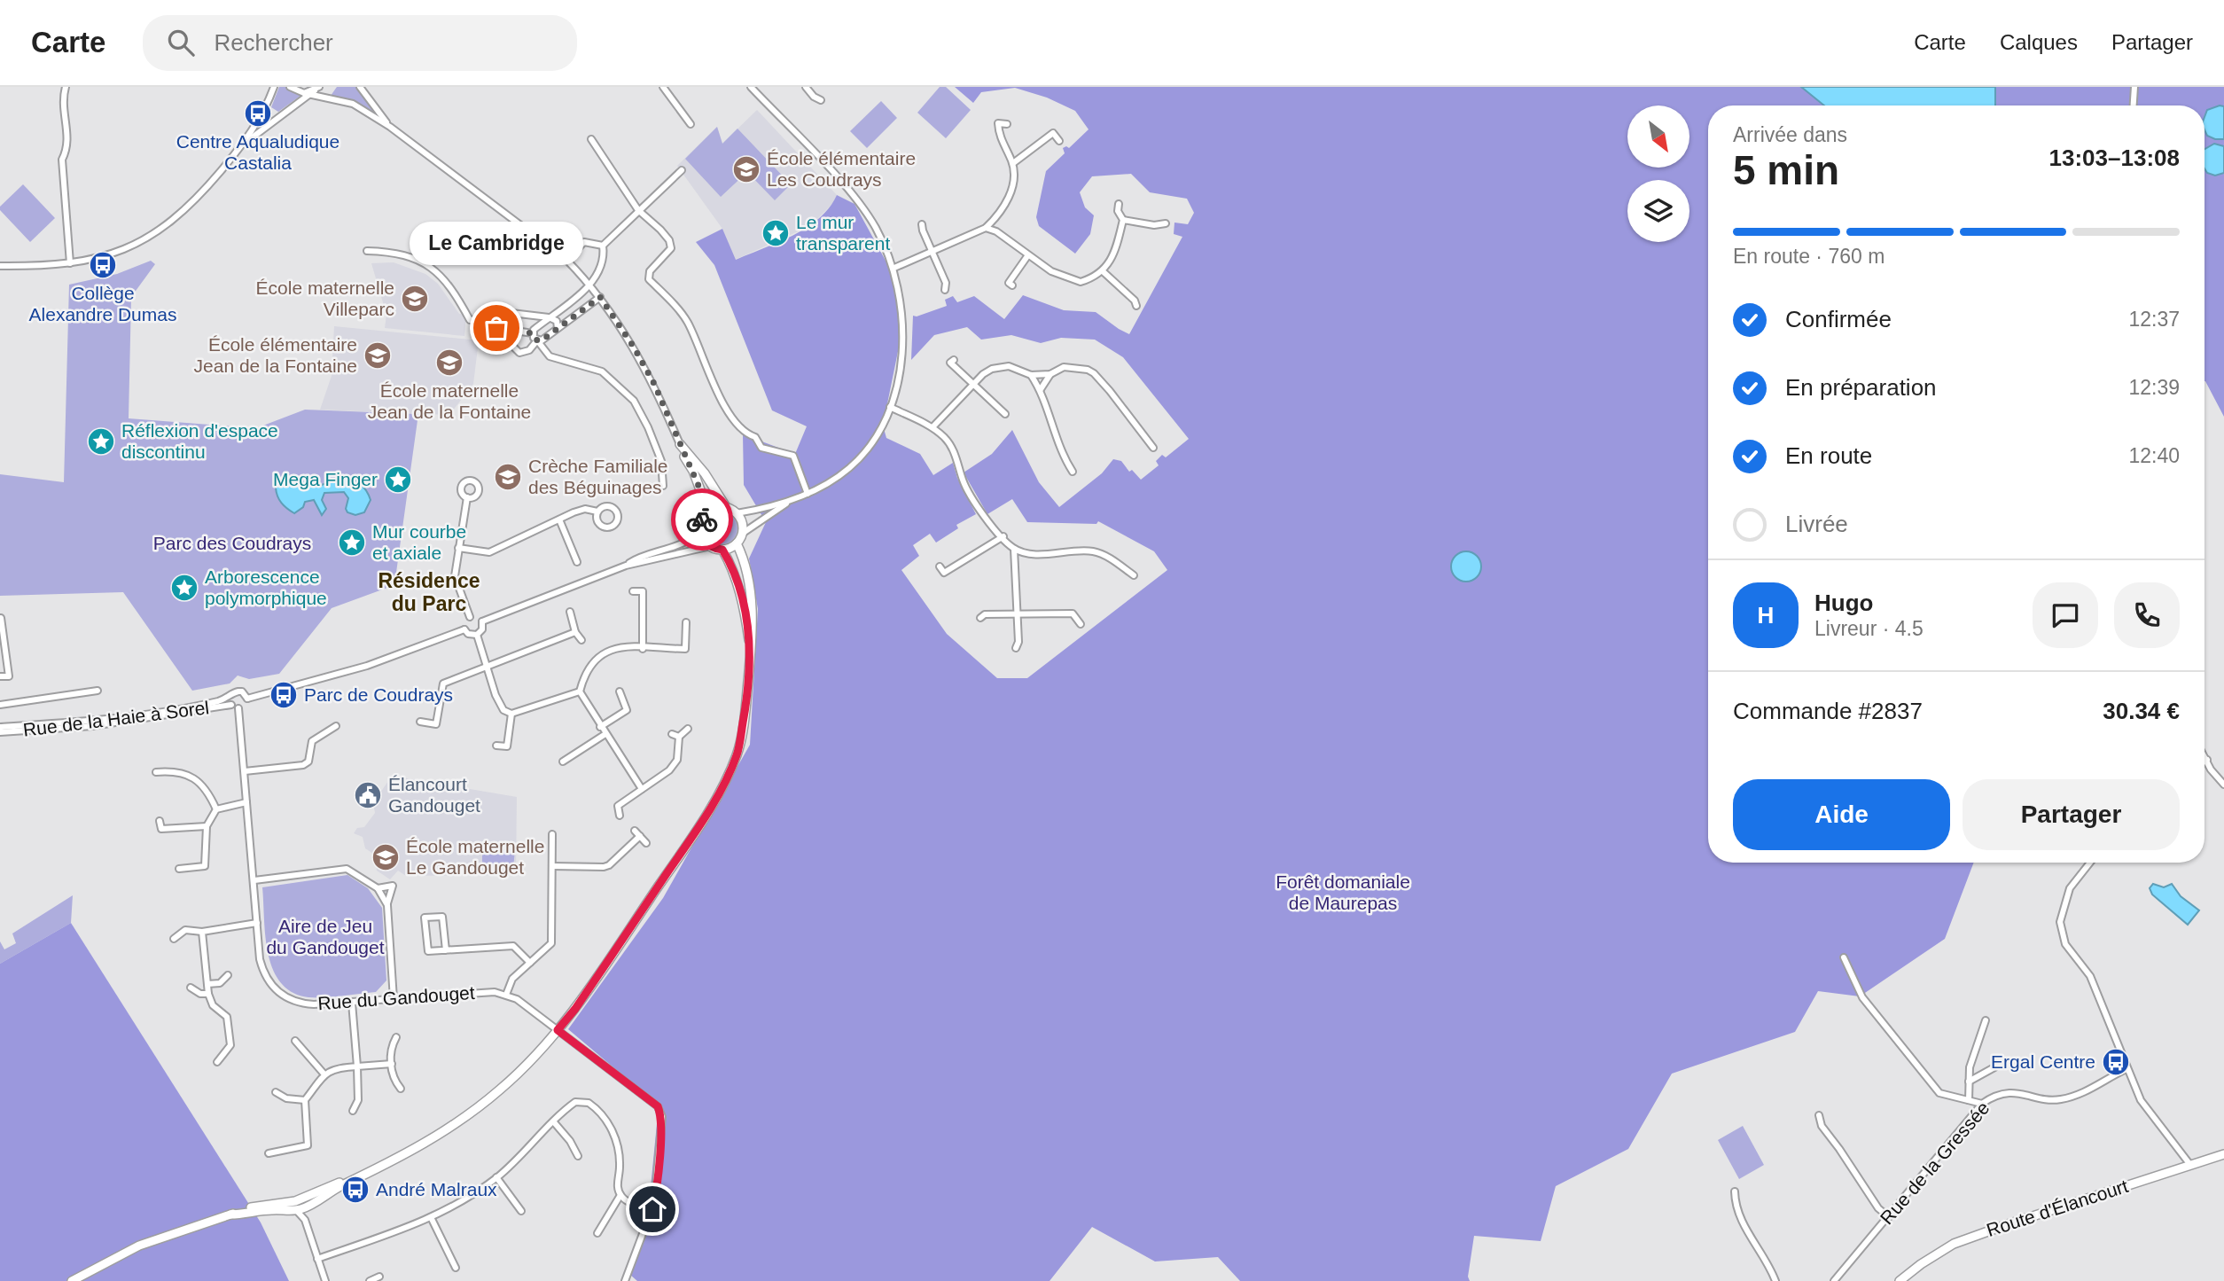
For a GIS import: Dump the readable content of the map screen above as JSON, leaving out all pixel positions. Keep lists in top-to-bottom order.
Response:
{
  "streets": {
    "street": [
      "Rue de la Haie à Sorel",
      "Rue du Gandouget",
      "Rue de la Gressée",
      "Route d'Élancourt"
    ]
  },
  "crossings": [
    ["Rue de la Haie à Sorel", "Rue du Gandouget"]
  ],
  "districts": ["Résidence du Parc"],
  "parks": ["Parc des Coudrays", "Forêt domaniale de Maurepas", "Aire de Jeu du Gandouget"],
  "places": {
    "bus stop": [
      "Centre Aqualudique Castalia",
      "Collège Alexandre Dumas",
      "Parc de Coudrays",
      "Ergal Centre",
      "André Malraux"
    ],
    "school or university": [
      "École élémentaire Les Coudrays",
      "École maternelle Villeparc",
      "École élémentaire Jean de la Fontaine",
      "École maternelle Jean de la Fontaine",
      "Crèche Familiale des Béguinages",
      "École maternelle Le Gandouget"
    ],
    "place": [
      "Le mur transparent",
      "Réflexion d'espace discontinu",
      "Mega Finger",
      "Mur courbe et axiale",
      "Arborescence polymorphique"
    ],
    "other": ["Le Cambridge"],
    "public building": ["Élancourt Gandouget"]
  },
  "north": "bottom right",
  "page": {
    "header": "Carte",
    "search": "Rechercher",
    "nav": ["Carte", "Calques", "Partager"],
    "heading": ["5 min", "Arrivée dans", "13:03–13:08"],
    "panel": [
      "Hugo",
      "Livreur · 4.5",
      "Commande #2837",
      "30.34 €"
    ],
    "bar": "En route · 760 m",
    "bubble": "Le Cambridge",
    "list": [
      ["Confirmée", "12:37"],
      ["En préparation", "12:39"],
      ["En route", "12:40"],
      "Livrée"
    ],
    "round": "H",
    "buttons": ["Aide", "Partager"]
  }
}
